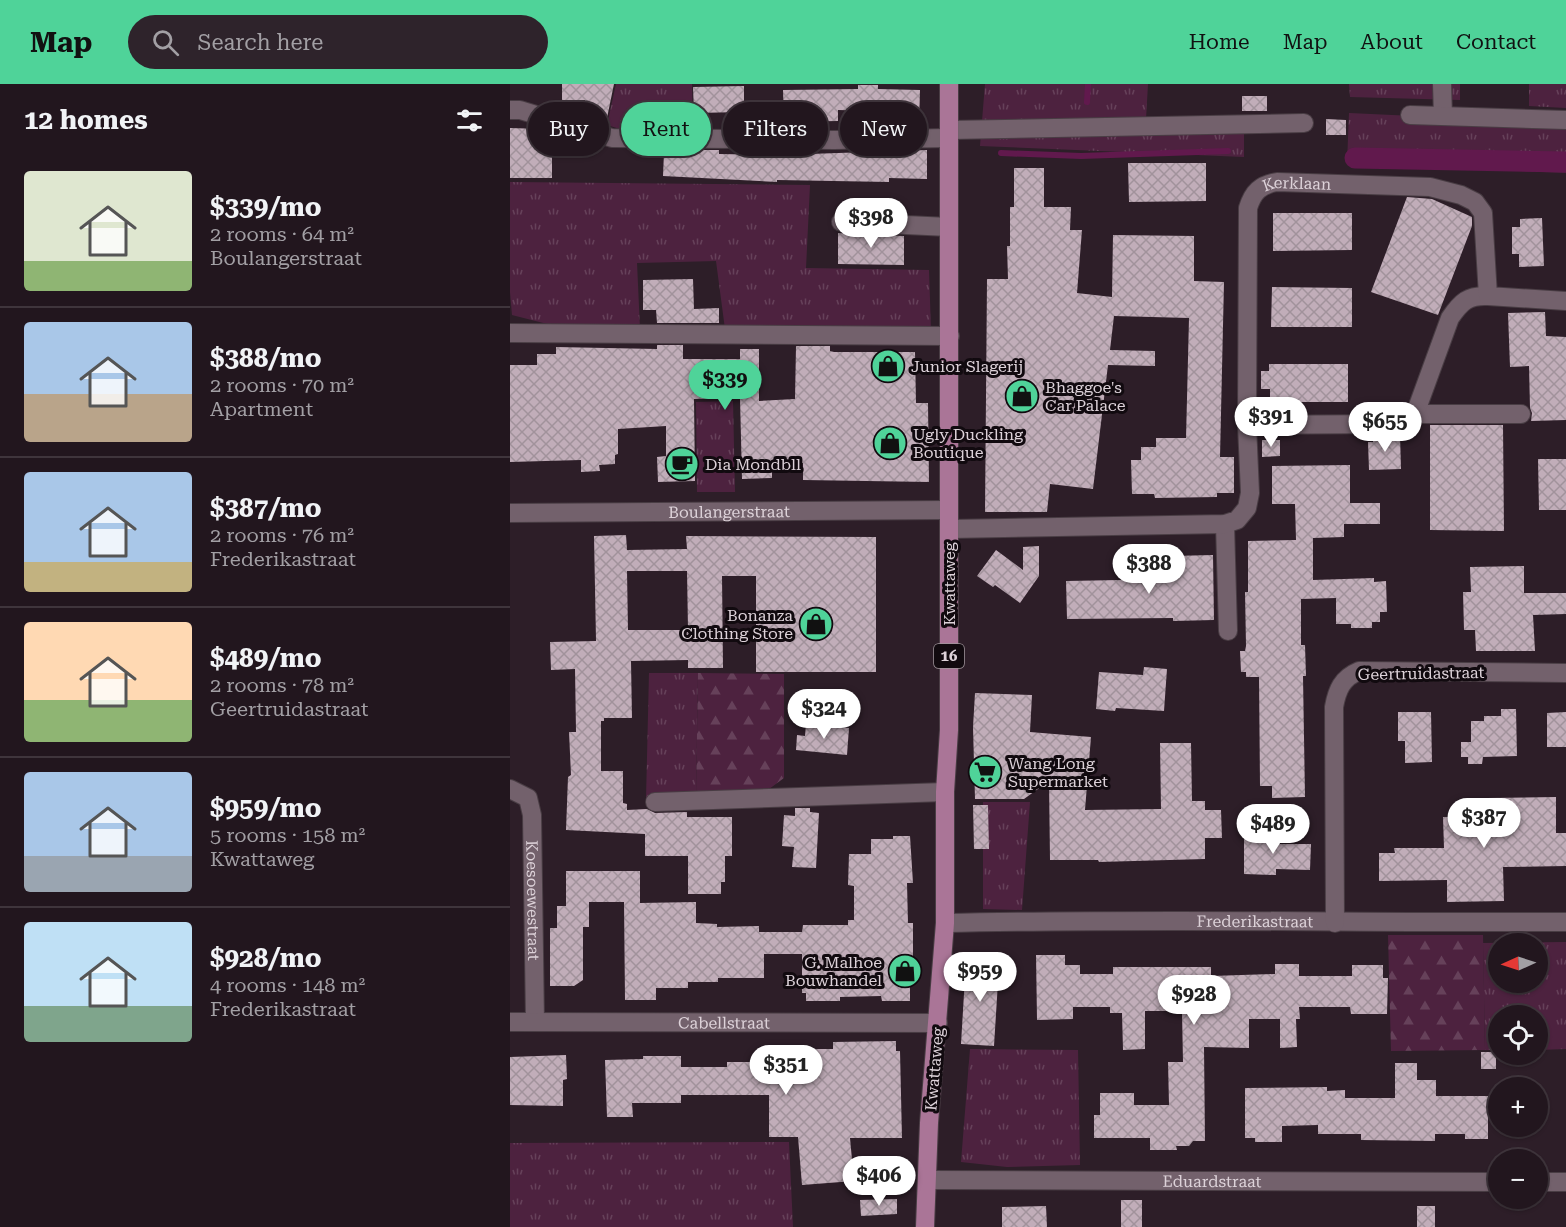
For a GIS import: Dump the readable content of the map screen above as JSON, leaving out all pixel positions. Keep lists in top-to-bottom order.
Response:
{
  "streets": {
    "main road": ["Kwattaweg", "16"],
    "street": [
      "Kerklaan",
      "Boulangerstraat",
      "Geertruidastraat",
      "Koesoewestraat",
      "Frederikastraat",
      "Cabellstraat",
      "Eduardstraat"
    ]
  },
  "crossings": [
    ["Boulangerstraat", "Kwattaweg"],
    ["Kwattaweg", "Frederikastraat"],
    ["Kwattaweg", "Cabellstraat"],
    ["Kwattaweg", "Eduardstraat"],
    ["Geertruidastraat", "Frederikastraat"],
    ["Koesoewestraat", "Cabellstraat"]
  ],
  "places": {
    "shop": [
      "Junior Slagerij",
      "Bhaggoe's Car Palace",
      "Ugly Duckling Boutique",
      "Bonanza Clothing Store",
      "G. Malhoe Bouwhandel"
    ],
    "cafe": ["Dia Mondbll"],
    "supermarket": ["Wang Long Supermarket"]
  },
  "north": "left",
  "page": {
    "header": "Map",
    "search": "Search here",
    "nav": [
      "Home",
      "Map",
      "About",
      "Contact"
    ],
    "heading": "12 homes",
    "chip": [
      "Buy",
      "Rent",
      "Filters",
      "New"
    ],
    "list": [
      {
        "name": "$339/mo",
        "note": "2 rooms · 64 m² · Boulangerstraat"
      },
      {
        "name": "$388/mo",
        "note": "2 rooms · 70 m² · Apartment"
      },
      {
        "name": "$387/mo",
        "note": "2 rooms · 76 m² · Frederikastraat"
      },
      {
        "name": "$489/mo",
        "note": "2 rooms · 78 m² · Geertruidastraat"
      },
      {
        "name": "$959/mo",
        "note": "5 rooms · 158 m² · Kwattaweg"
      },
      {
        "name": "$928/mo",
        "note": "4 rooms · 148 m² · Frederikastraat"
      }
    ],
    "price": [
      "$398",
      "$339",
      "$391",
      "$655",
      "$388",
      "$324",
      "$387",
      "$489",
      "$959",
      "$928",
      "$351",
      "$406"
    ],
    "map_buttons": ["+", "−"]
  }
}
